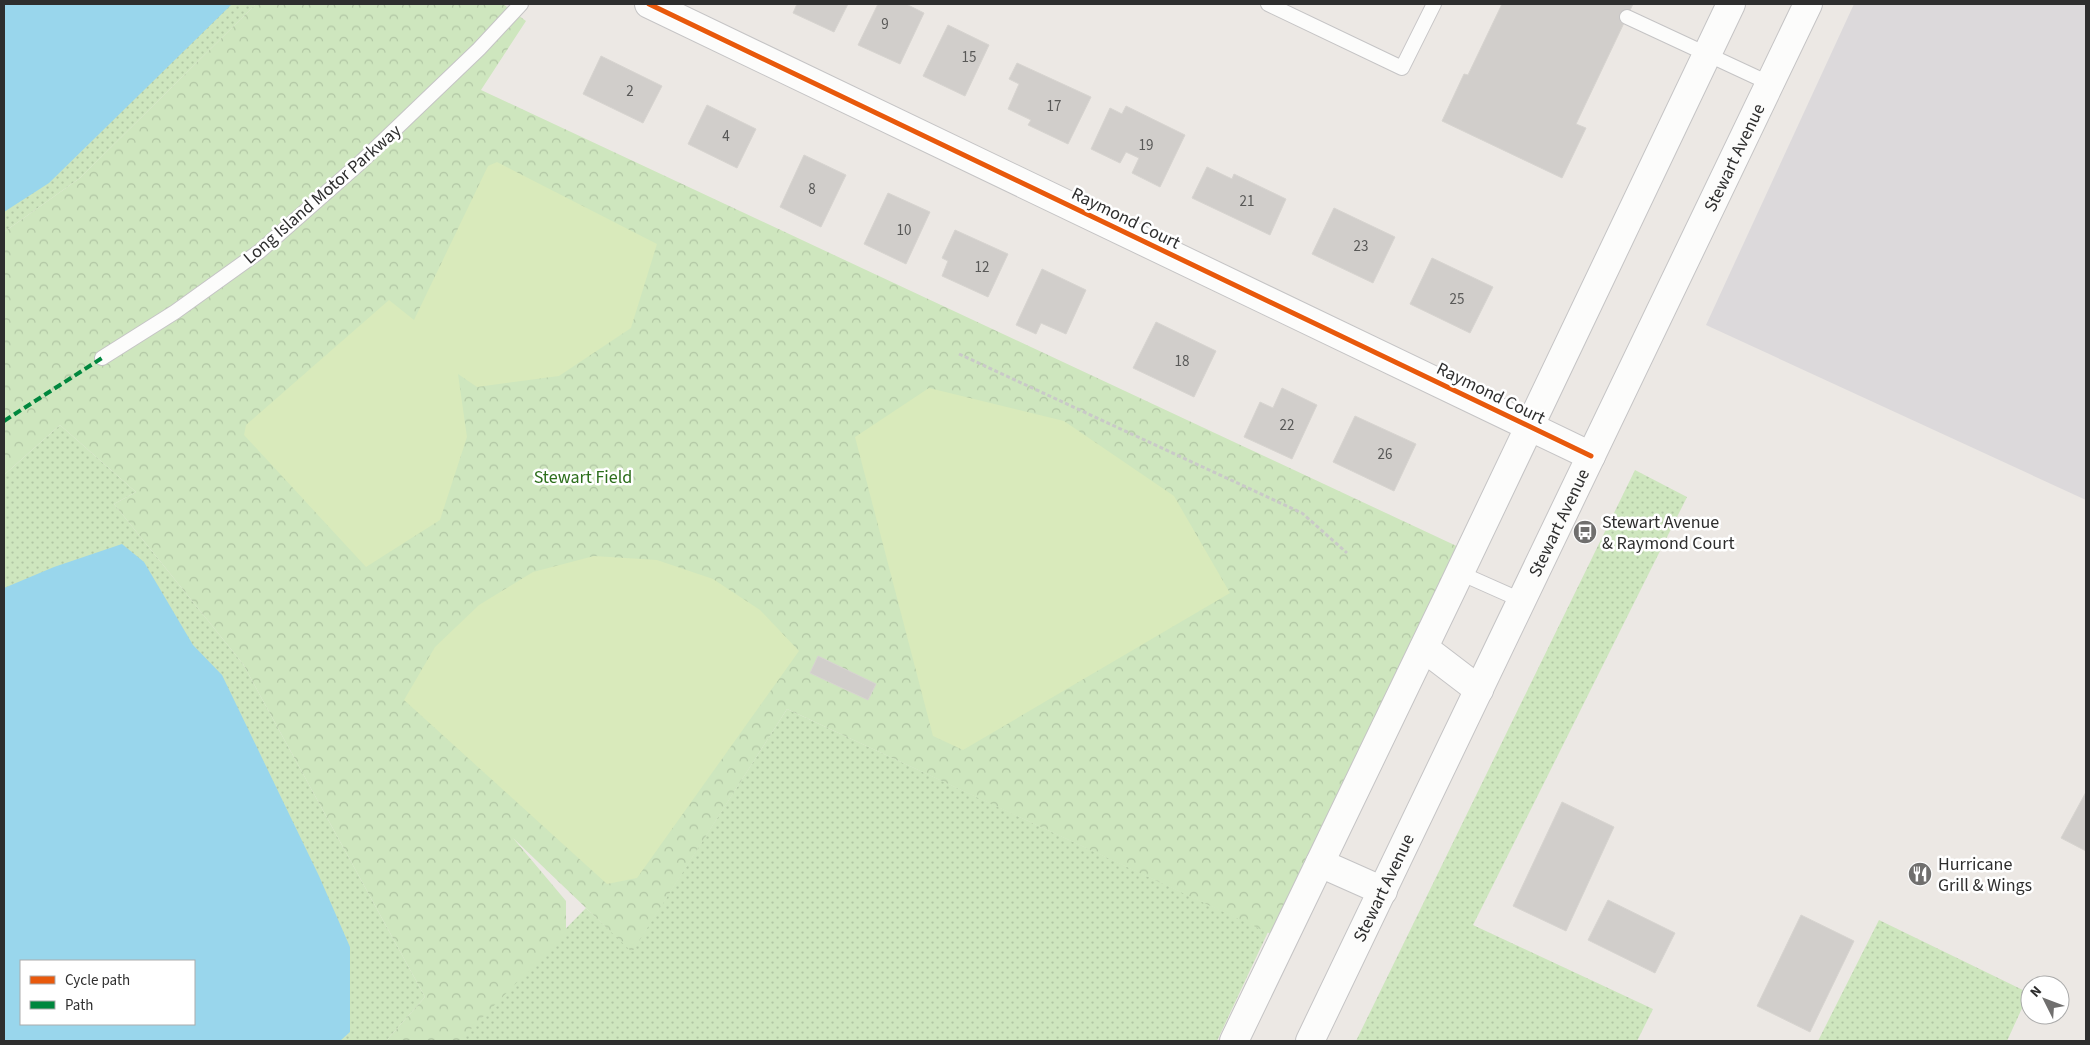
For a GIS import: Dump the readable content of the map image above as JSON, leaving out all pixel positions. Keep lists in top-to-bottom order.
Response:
{
  "streets": {
    "main road": ["Stewart Avenue", "Raymond Court"],
    "lane": ["Long Island Motor Parkway"]
  },
  "crossings": [
    ["Stewart Avenue", "Raymond Court"]
  ],
  "parks": ["Stewart Field"],
  "places": {
    "bus stop": ["Stewart Avenue & Raymond Court"],
    "restaurant": ["Hurricane Grill & Wings"]
  },
  "house_numbers": [
    "9",
    "15",
    "2",
    "17",
    "4",
    "19",
    "8",
    "21",
    "10",
    "23",
    "12",
    "25",
    "18",
    "22",
    "26"
  ],
  "legend": ["Cycle path", "Path"],
  "north": "top left"
}
